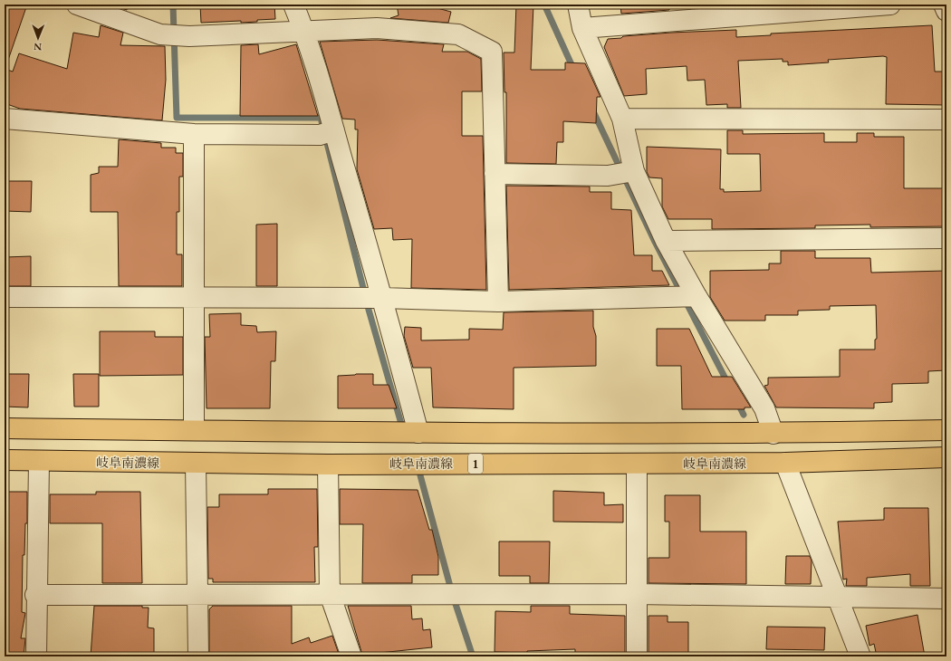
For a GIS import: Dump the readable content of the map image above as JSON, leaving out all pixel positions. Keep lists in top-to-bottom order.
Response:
{
  "streets": {
    "main road": ["岐阜南濃線", "1"]
  },
  "north": "bottom"
}
